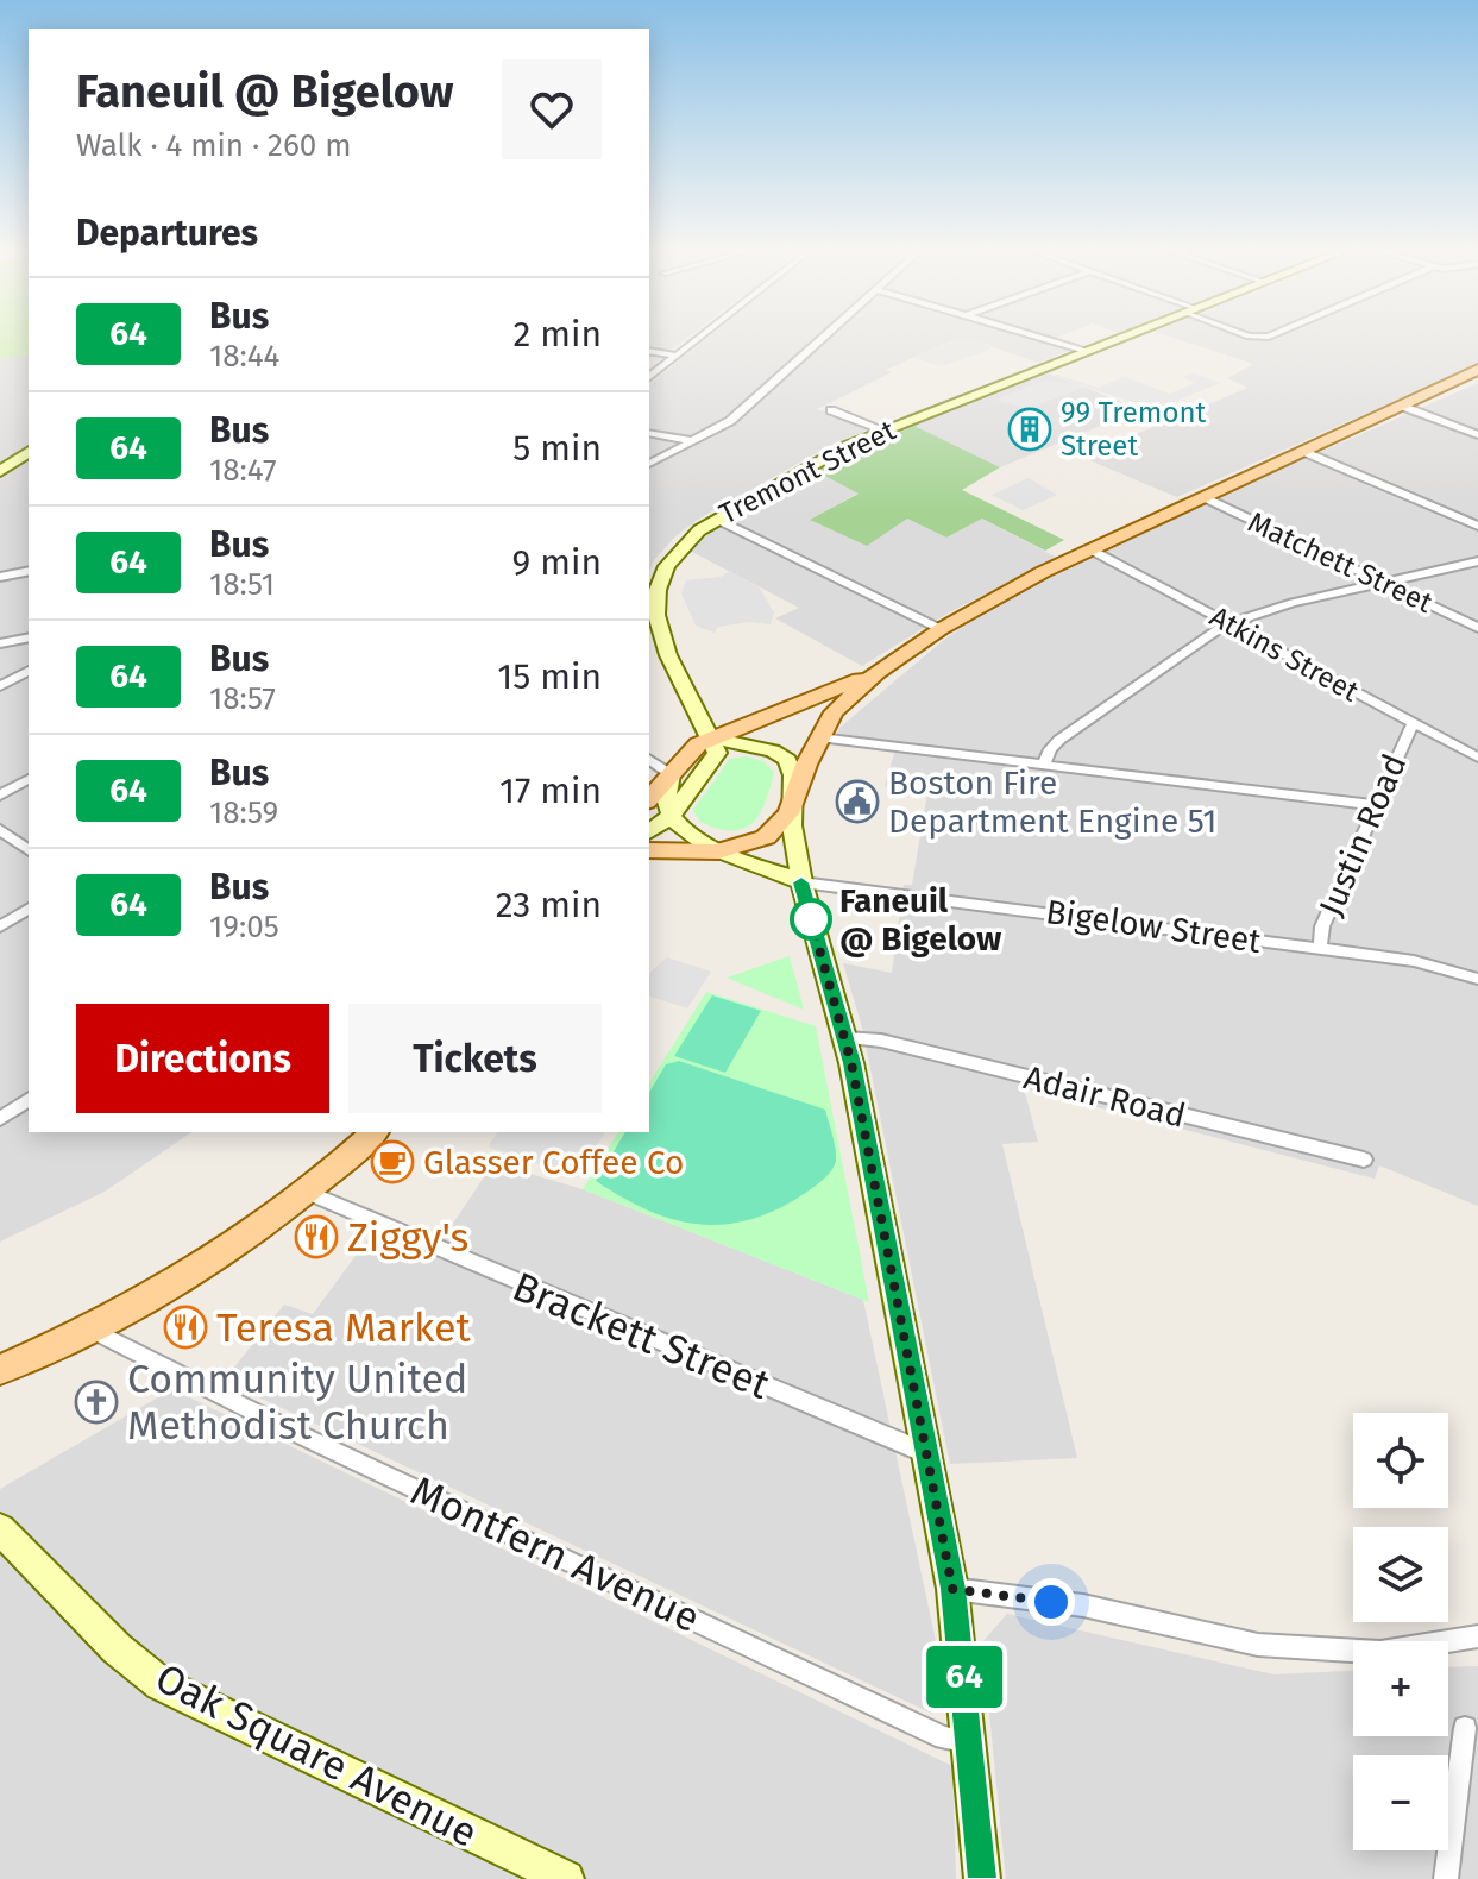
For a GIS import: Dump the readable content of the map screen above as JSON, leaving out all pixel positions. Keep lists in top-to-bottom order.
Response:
{
  "streets": {
    "main road": ["Tremont Street", "Bigelow Street", "Oak Square Avenue"],
    "street": [
      "Matchett Street",
      "Atkins Street",
      "Justin Road",
      "Adair Road",
      "Brackett Street",
      "Montfern Avenue"
    ]
  },
  "crossings": [
    ["Atkins Street", "Justin Road"],
    ["Justin Road", "Bigelow Street"]
  ],
  "places": {
    "building": ["99 Tremont Street"],
    "public building": ["Boston Fire Department Engine 51"],
    "other": ["Faneuil @ Bigelow"],
    "cafe": ["Glasser Coffee Co"],
    "restaurant": ["Ziggy's", "Teresa Market"],
    "church": ["Community United Methodist Church"]
  },
  "lines": ["bus line 64"],
  "page": {
    "on_map": "64",
    "heading": [
      ["Faneuil @ Bigelow", "Walk · 4 min · 260 m"],
      "Departures"
    ],
    "list": [
      {
        "mark": "64",
        "name": "Bus",
        "note": "18:44",
        "value": "2 min"
      },
      {
        "mark": "64",
        "name": "Bus",
        "note": "18:47",
        "value": "5 min"
      },
      {
        "mark": "64",
        "name": "Bus",
        "note": "18:51",
        "value": "9 min"
      },
      {
        "mark": "64",
        "name": "Bus",
        "note": "18:57",
        "value": "15 min"
      },
      {
        "mark": "64",
        "name": "Bus",
        "note": "18:59",
        "value": "17 min"
      },
      {
        "mark": "64",
        "name": "Bus",
        "note": "19:05",
        "value": "23 min"
      }
    ],
    "buttons": ["Directions", "Tickets"],
    "map_buttons": ["+", "−"]
  }
}
